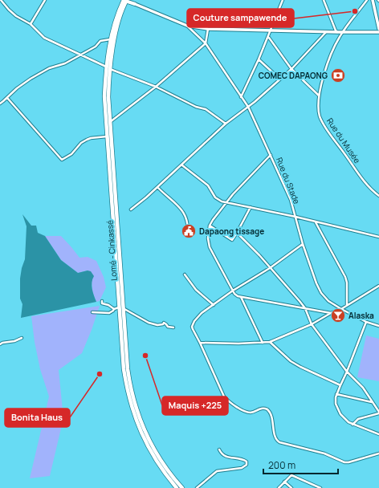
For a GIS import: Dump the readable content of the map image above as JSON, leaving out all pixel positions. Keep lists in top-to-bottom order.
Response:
{
  "streets": {
    "highway": ["Lomé - Cinkassé"],
    "street": ["Rue du Musée", "Rue du Stade"]
  },
  "places": {
    "other": ["Couture sampawende", "Maquis +225", "Bonita Haus"],
    "bank": ["COMEC DAPAONG"],
    "public building": ["Dapaong tissage"],
    "bar": ["Alaska"]
  },
  "scale_bar": "200 m"
}
